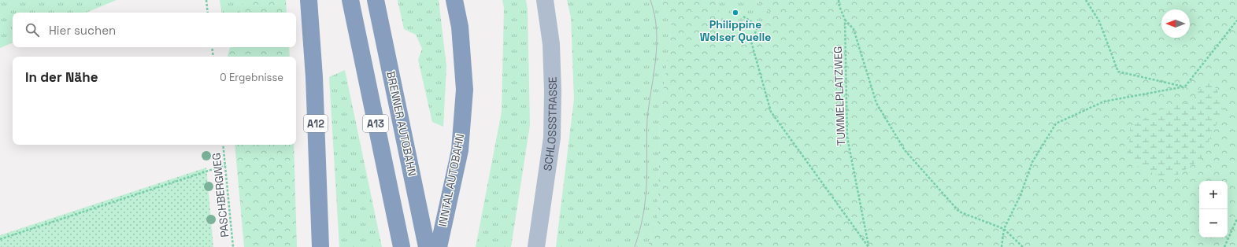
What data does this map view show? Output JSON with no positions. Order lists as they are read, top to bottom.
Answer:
{
  "streets": {
    "highway": [
      "A12",
      "A13",
      "BRENNER AUTOBAHN",
      "INNTAL AUTOBAHN"
    ],
    "main road": ["SCHLOSSSTRASSE"],
    "path": ["TUMMELPLATZWEG", "PASCHBERGWEG"]
  },
  "places": ["Philippine Welser Quelle"],
  "north": "left",
  "page": {
    "search": "Hier suchen",
    "heading": ["In der Nähe", "0 Ergebnisse"],
    "map_buttons": ["+", "−"]
  }
}
